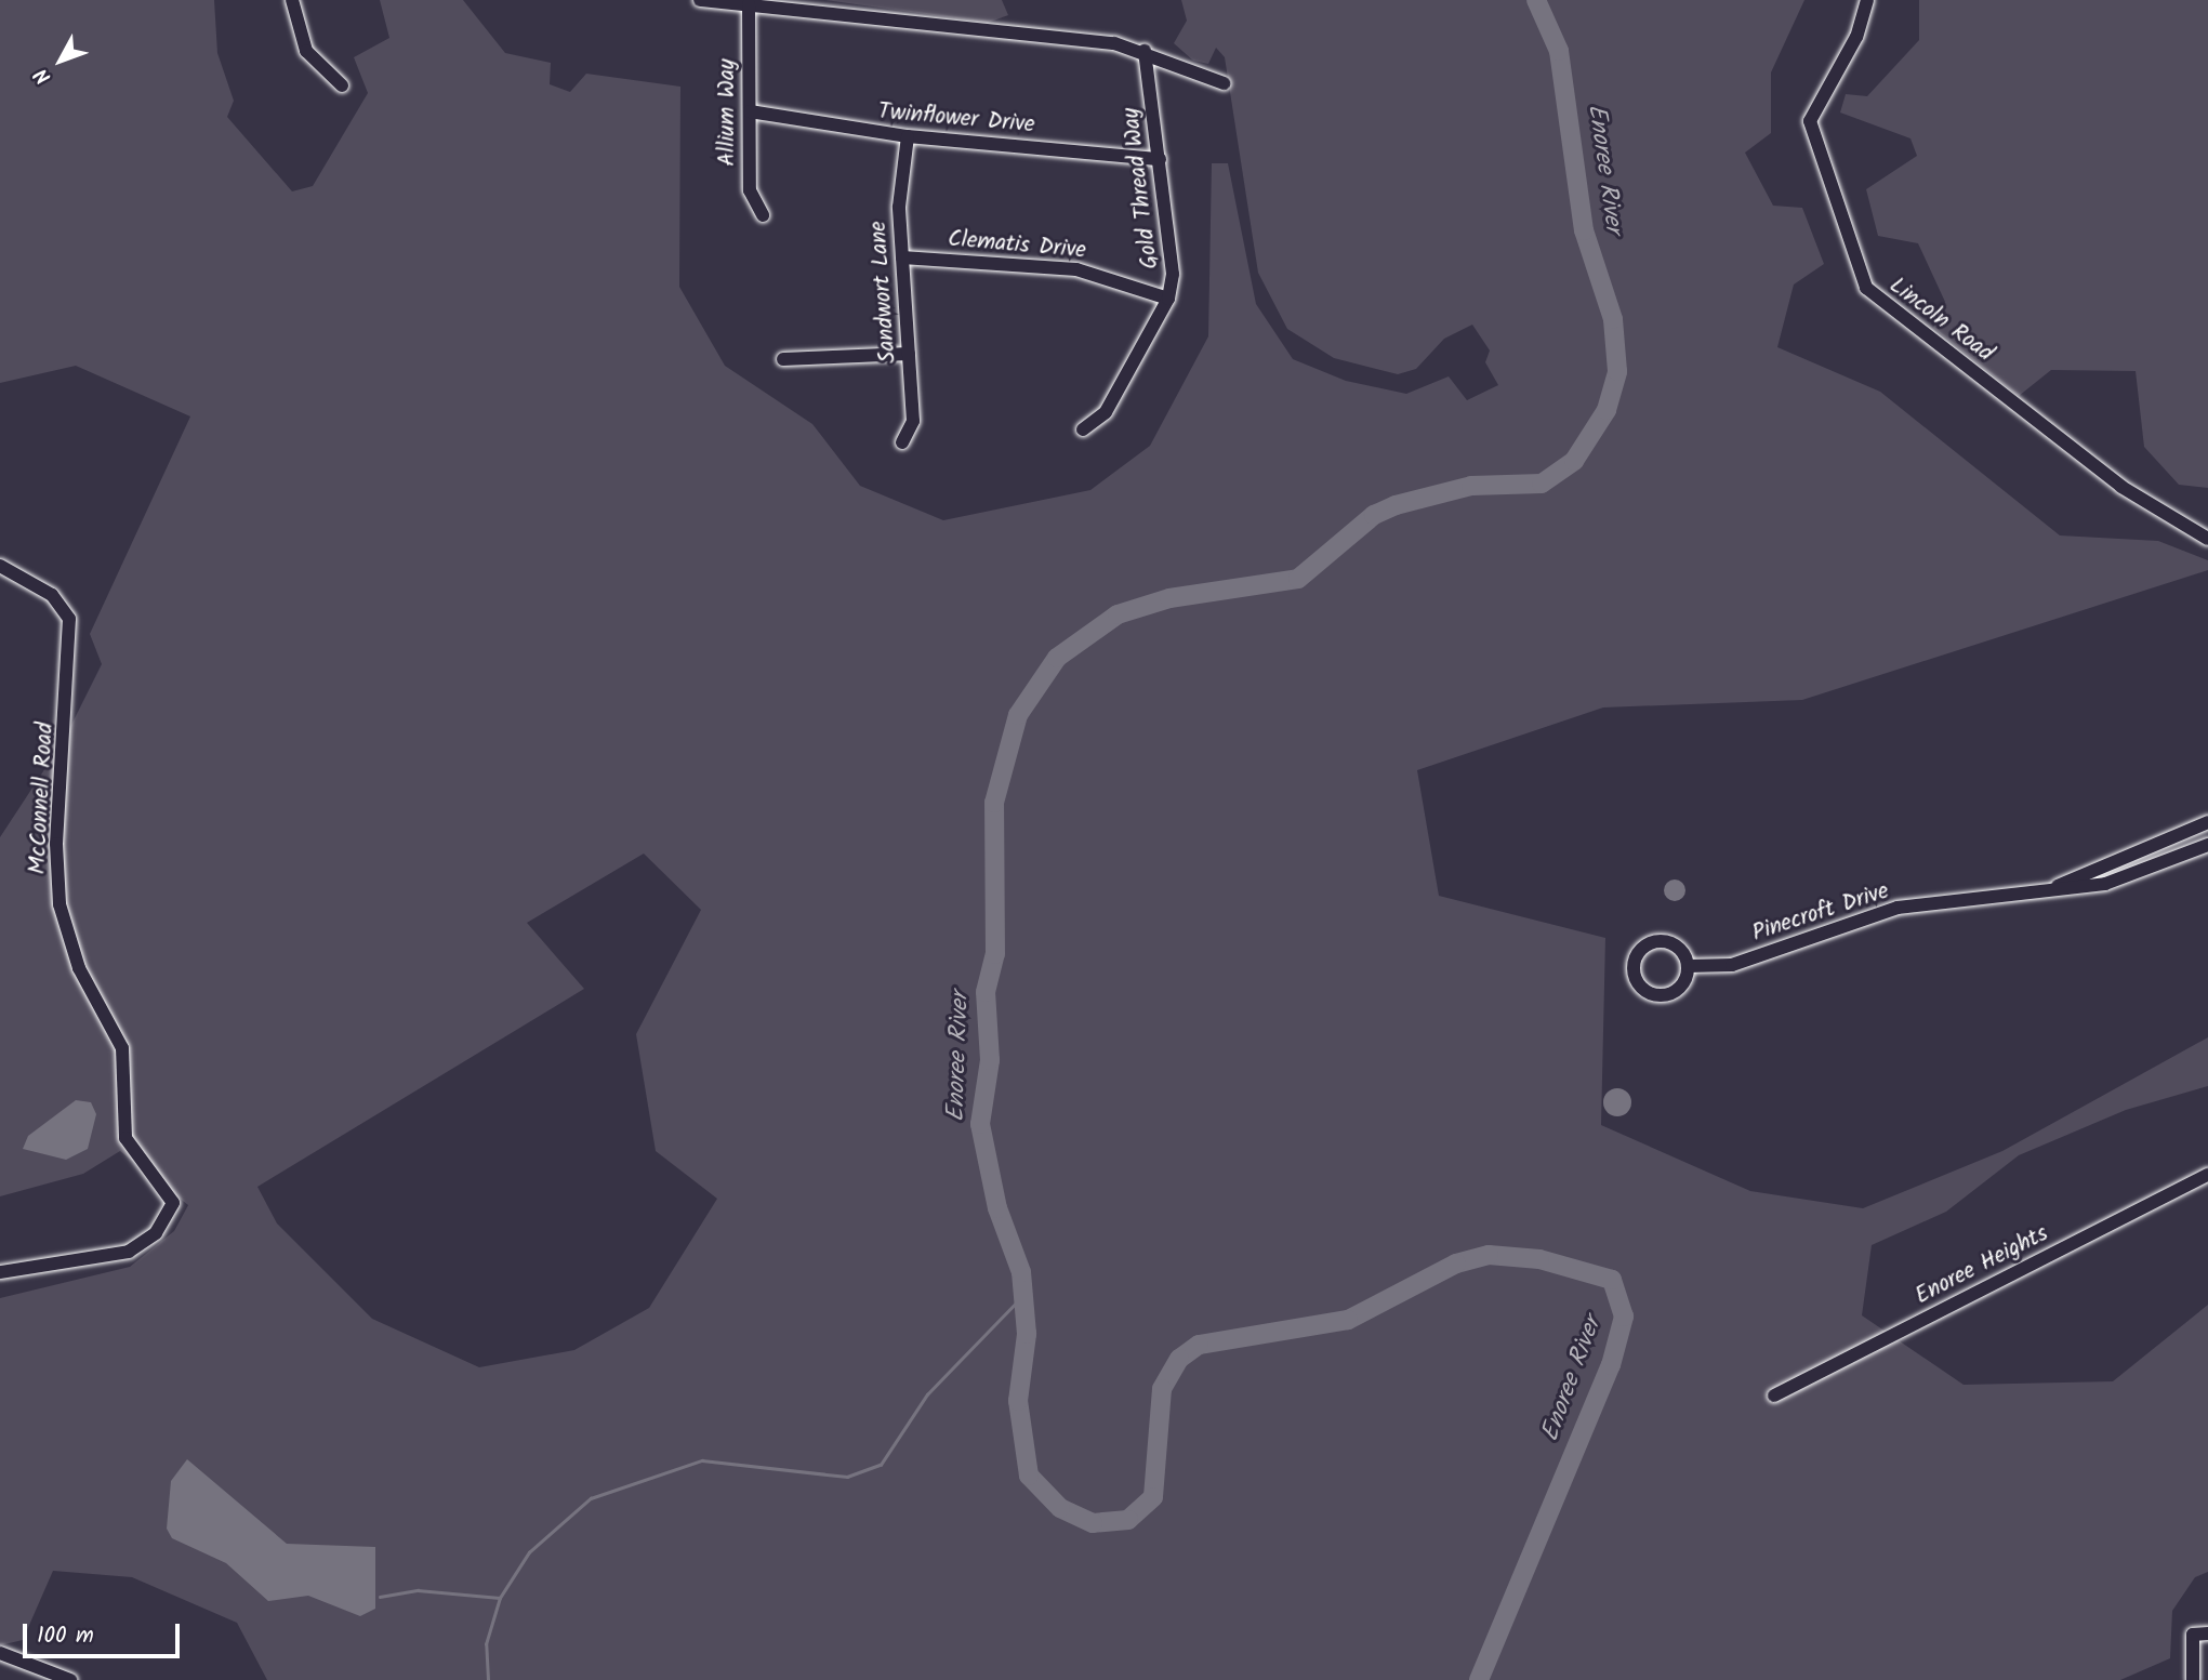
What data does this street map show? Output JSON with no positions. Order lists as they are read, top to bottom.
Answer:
{
  "streets": {
    "street": [
      "Allium Way",
      "Twinflower Drive",
      "Gold Thread Way",
      "Clematis Drive",
      "Sandwort Lane",
      "Lincoln Road",
      "McConnell Road",
      "Pinecroft Drive",
      "Enoree Heights"
    ]
  },
  "crossings": [
    ["Allium Way", "Twinflower Drive"],
    ["Twinflower Drive", "Gold Thread Way"],
    ["Twinflower Drive", "Sandwort Lane"],
    ["Gold Thread Way", "Clematis Drive"],
    ["Clematis Drive", "Sandwort Lane"]
  ],
  "water": ["Enoree River"],
  "scale_bar": "100 m",
  "north": "bottom left"
}
